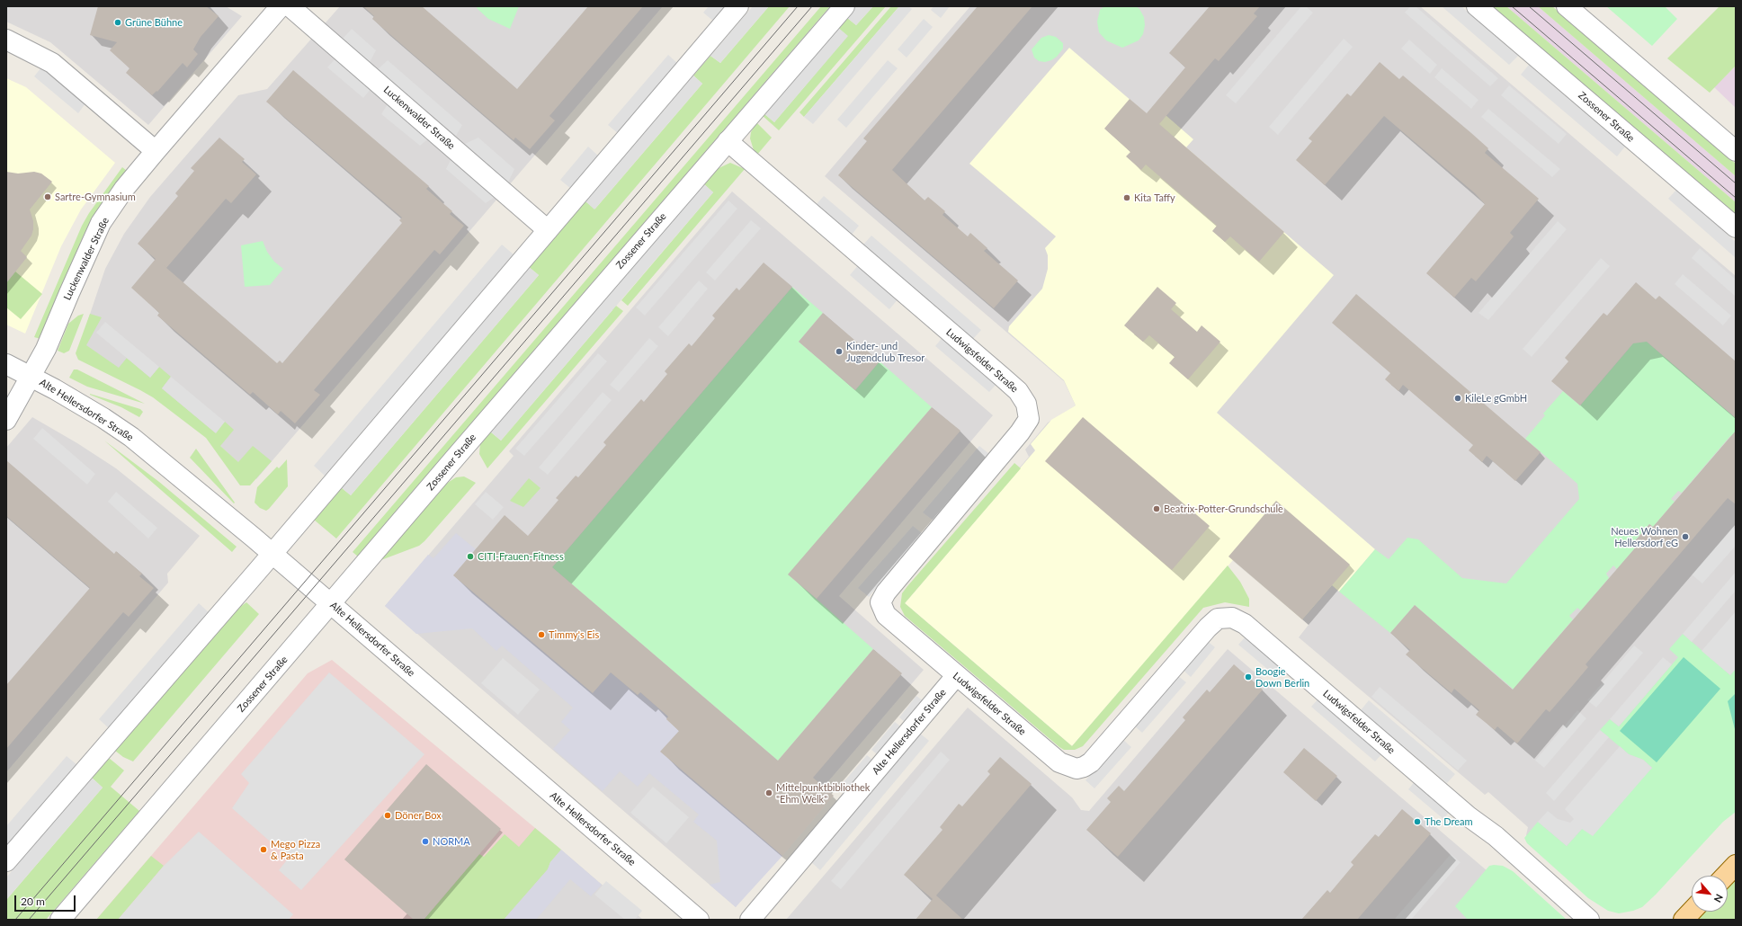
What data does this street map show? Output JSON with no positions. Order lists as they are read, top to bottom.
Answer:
{
  "streets": {
    "street": [
      "Zossener Straße",
      "Luckenwalder Straße",
      "Ludwigsfelder Straße",
      "Alte Hellersdorfer Straße"
    ]
  },
  "crossings": [
    ["Zossener Straße", "Ludwigsfelder Straße"],
    ["Zossener Straße", "Alte Hellersdorfer Straße"],
    ["Luckenwalder Straße", "Alte Hellersdorfer Straße"],
    ["Ludwigsfelder Straße", "Alte Hellersdorfer Straße"]
  ],
  "places": [
    "Grüne Bühne",
    "Sartre-Gymnasium",
    "Kita Taffy",
    "Kinder- und Jugendclub Tresor",
    "KileLe gGmbH",
    "Beatrix-Potter-Grundschule",
    "Neues Wohnen Hellersdorf eG",
    "CITI-Frauen-Fitness",
    "Timmy's Eis",
    "Boogie Down Berlin",
    "Mittelpunktbibliothek \"Ehm Welk\"",
    "Döner Box",
    "The Dream",
    "NORMA",
    "Mego Pizza & Pasta"
  ],
  "scale_bar": "20 m",
  "north": "bottom right"
}
